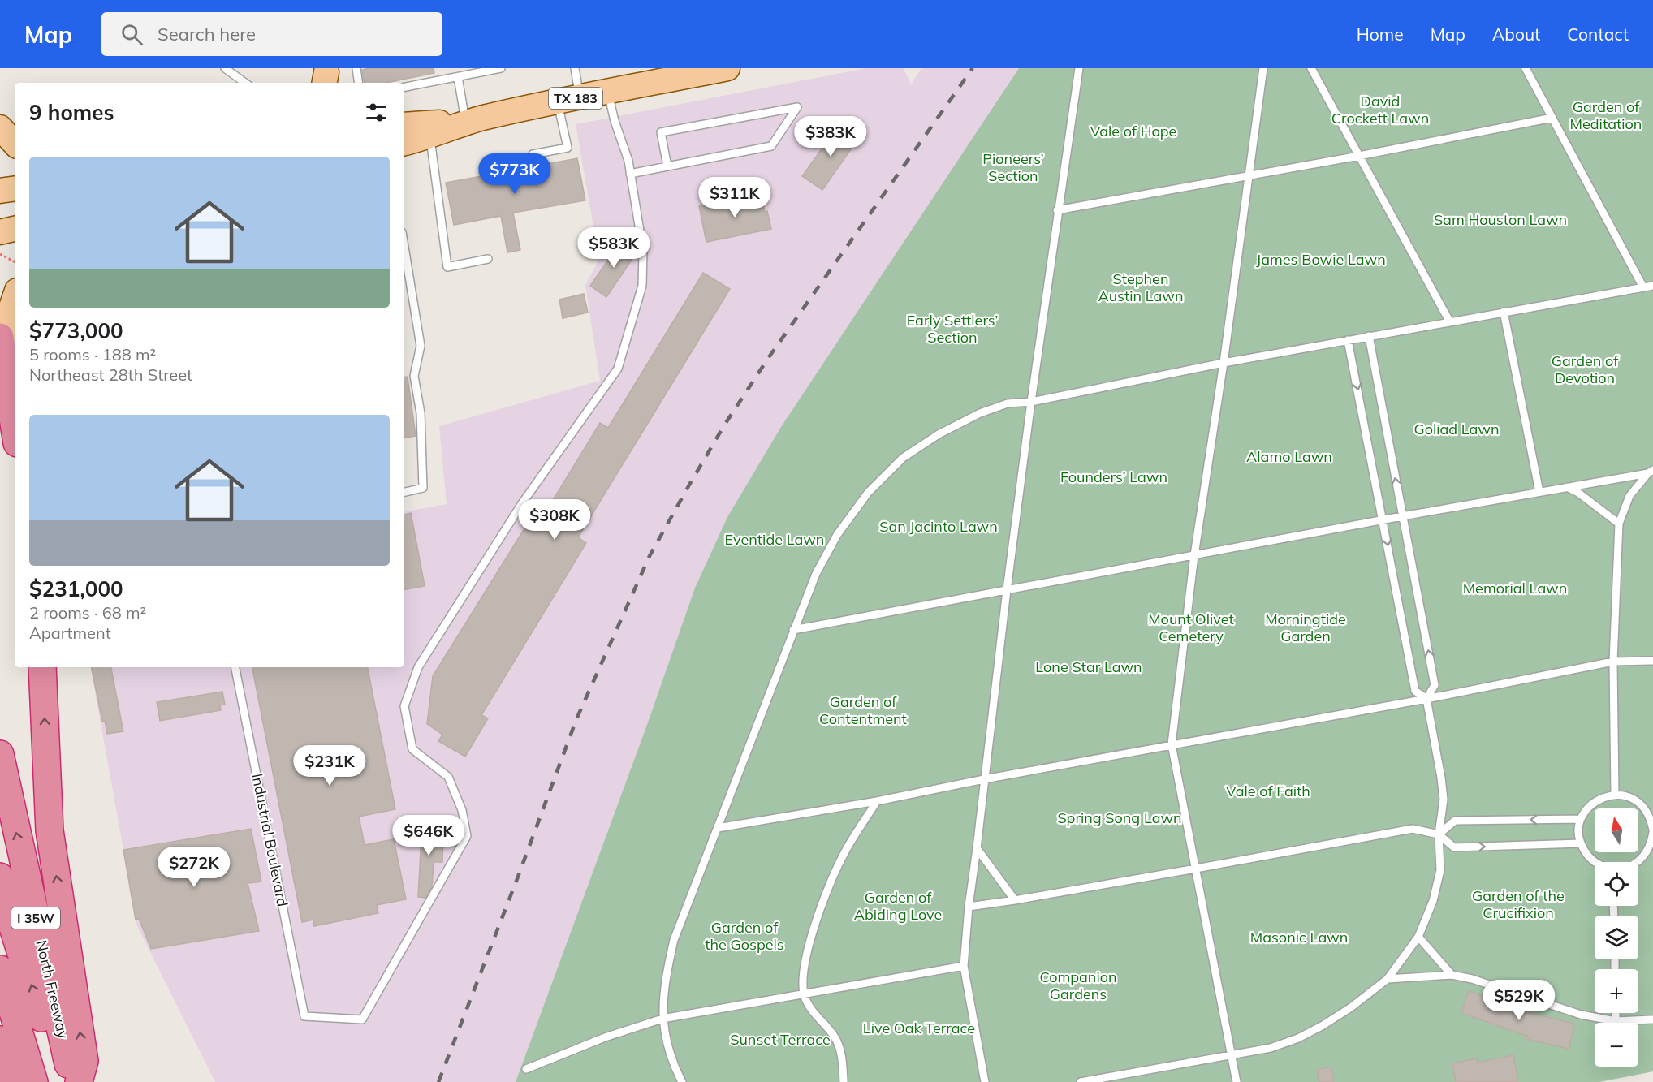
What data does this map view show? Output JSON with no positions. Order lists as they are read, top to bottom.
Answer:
{
  "streets": {
    "highway": ["I 35W", "North Freeway"],
    "main road": ["TX 183"],
    "lane": ["Industrial Boulevard"]
  },
  "parks": [
    "David Crockett Lawn",
    "Garden of Meditation",
    "Vale of Hope",
    "Pioneers’ Section",
    "Sam Houston Lawn",
    "James Bowie Lawn",
    "Stephen Austin Lawn",
    "Early Settlers’ Section",
    "Garden of Devotion",
    "Goliad Lawn",
    "Alamo Lawn",
    "Founders’ Lawn",
    "San Jacinto Lawn",
    "Eventide Lawn",
    "Memorial Lawn",
    "Mount Olivet Cemetery",
    "Morningtide Garden",
    "Lone Star Lawn",
    "Garden of Contentment",
    "Vale of Faith",
    "Spring Song Lawn",
    "Garden of the Crucifixion",
    "Garden of Abiding Love",
    "Garden of the Gospels",
    "Masonic Lawn",
    "Companion Gardens",
    "Live Oak Terrace",
    "Sunset Terrace"
  ],
  "north": "top",
  "page": {
    "header": "Map",
    "search": "Search here",
    "nav": [
      "Home",
      "Map",
      "About",
      "Contact"
    ],
    "heading": "9 homes",
    "price": [
      "$383K",
      "$773K",
      "$311K",
      "$583K",
      "$308K",
      "$231K",
      "$646K",
      "$272K",
      "$529K"
    ],
    "list": [
      {
        "name": "$773,000",
        "note": "5 rooms · 188 m² · Northeast 28th Street"
      },
      {
        "name": "$231,000",
        "note": "2 rooms · 68 m² · Apartment"
      }
    ],
    "map_buttons": ["+", "−"]
  }
}
